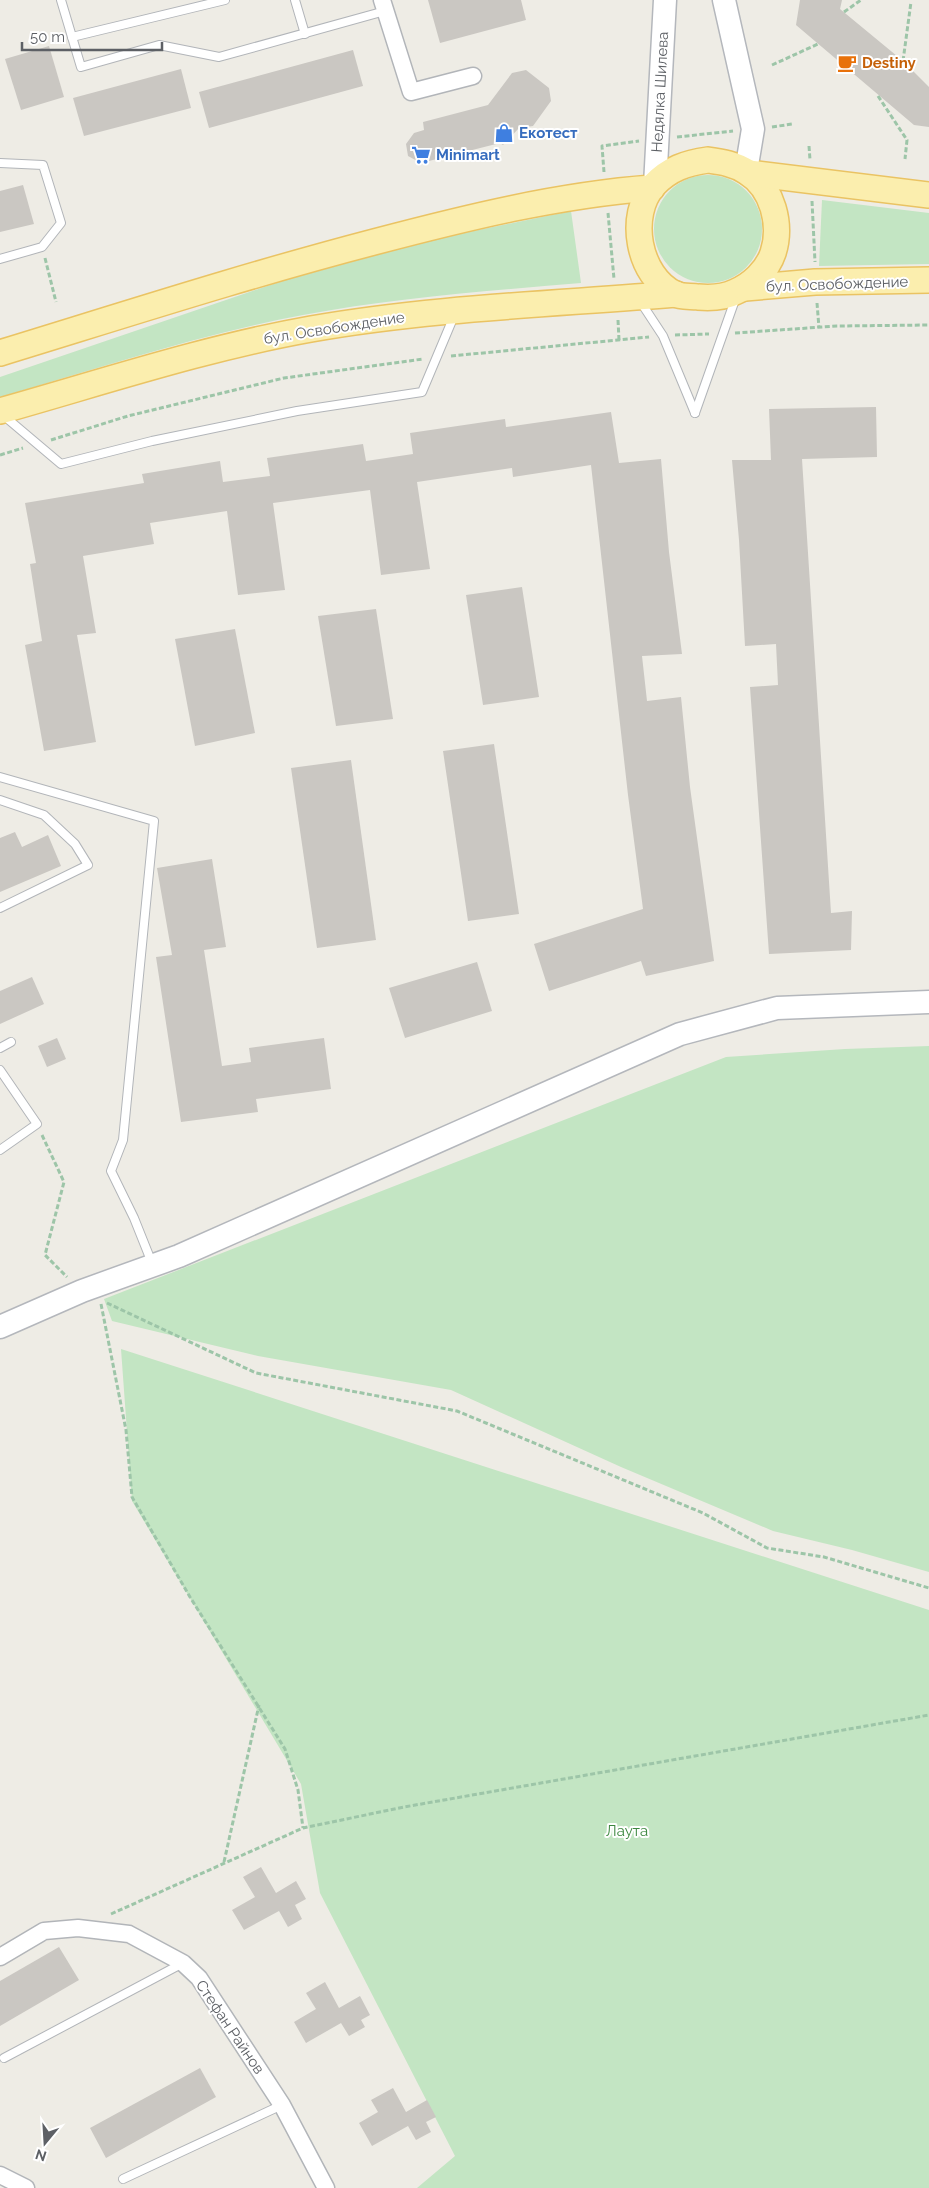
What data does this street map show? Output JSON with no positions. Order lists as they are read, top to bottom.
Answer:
{
  "streets": {
    "main road": ["бул. Освобождение"],
    "street": ["Недялка Шилева", "Стефан Райнов"]
  },
  "crossings": [
    ["Недялка Шилева", "бул. Освобождение"]
  ],
  "parks": ["Лаута"],
  "places": {
    "cafe": ["Destiny"],
    "shop": ["Екотест"],
    "supermarket": ["Minimart"]
  },
  "scale_bar": "50 m",
  "north": "bottom"
}
